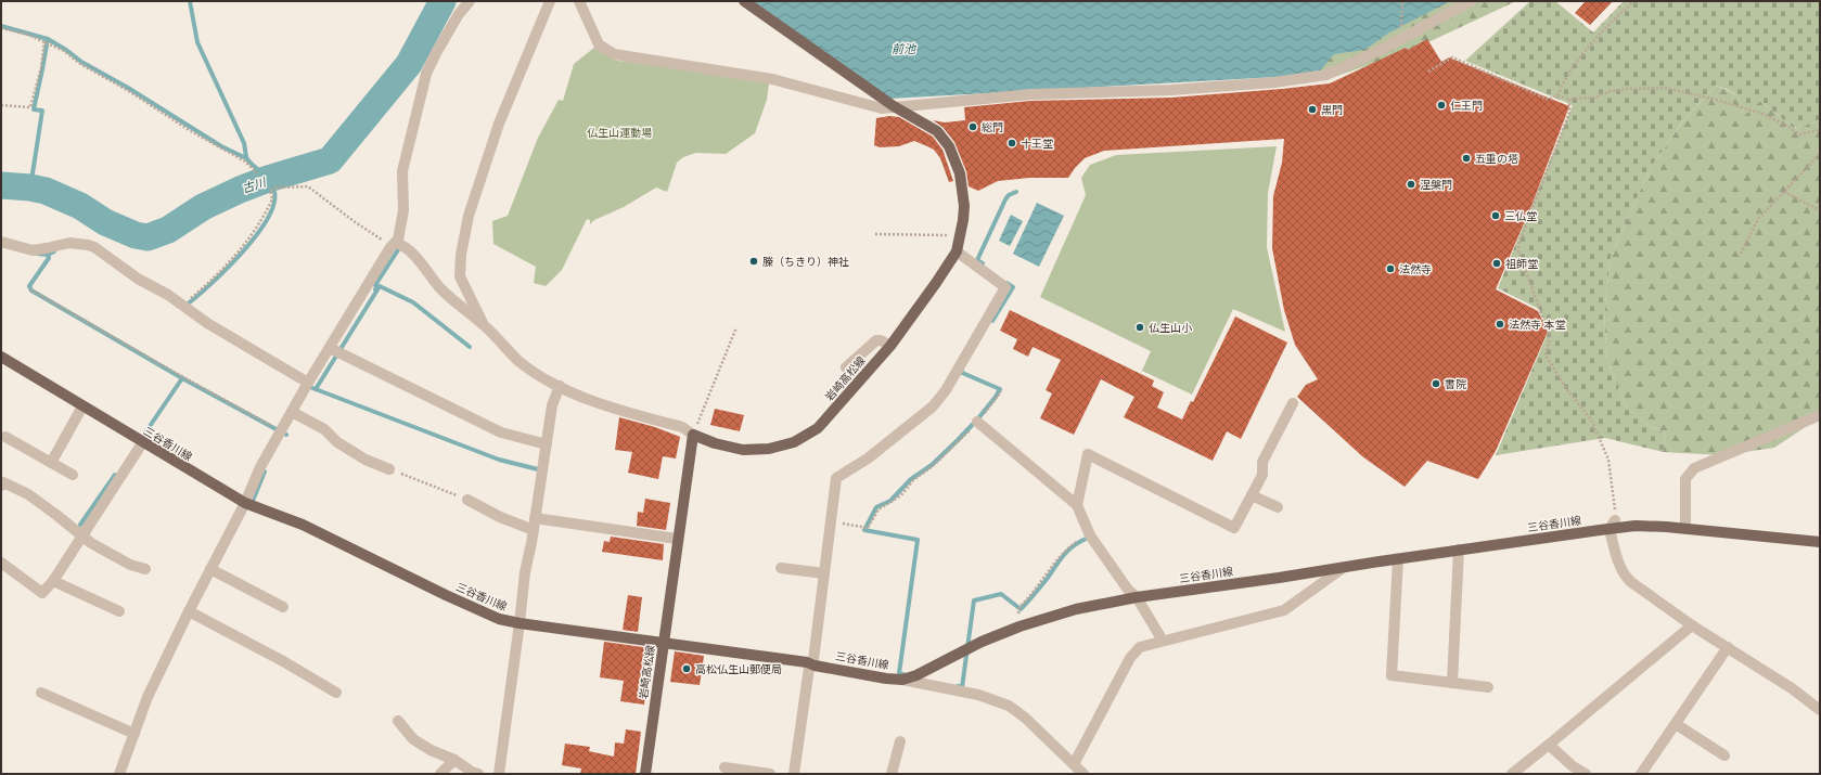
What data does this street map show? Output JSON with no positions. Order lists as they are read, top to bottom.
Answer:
{
  "streets": {
    "main road": ["岩崎高松線", "三谷香川線"]
  },
  "crossings": [
    ["岩崎高松線", "三谷香川線"]
  ],
  "water": ["前池", "古川"],
  "parks": ["仏生山運動場"],
  "places": [
    "仁王門",
    "黒門",
    "総門",
    "十王堂",
    "五重の塔",
    "涅槃門",
    "三仏堂",
    "榺（ちきり）神社",
    "祖師堂",
    "法然寺",
    "法然寺 本堂",
    "仏生山小",
    "書院",
    "高松仏生山郵便局"
  ]
}
